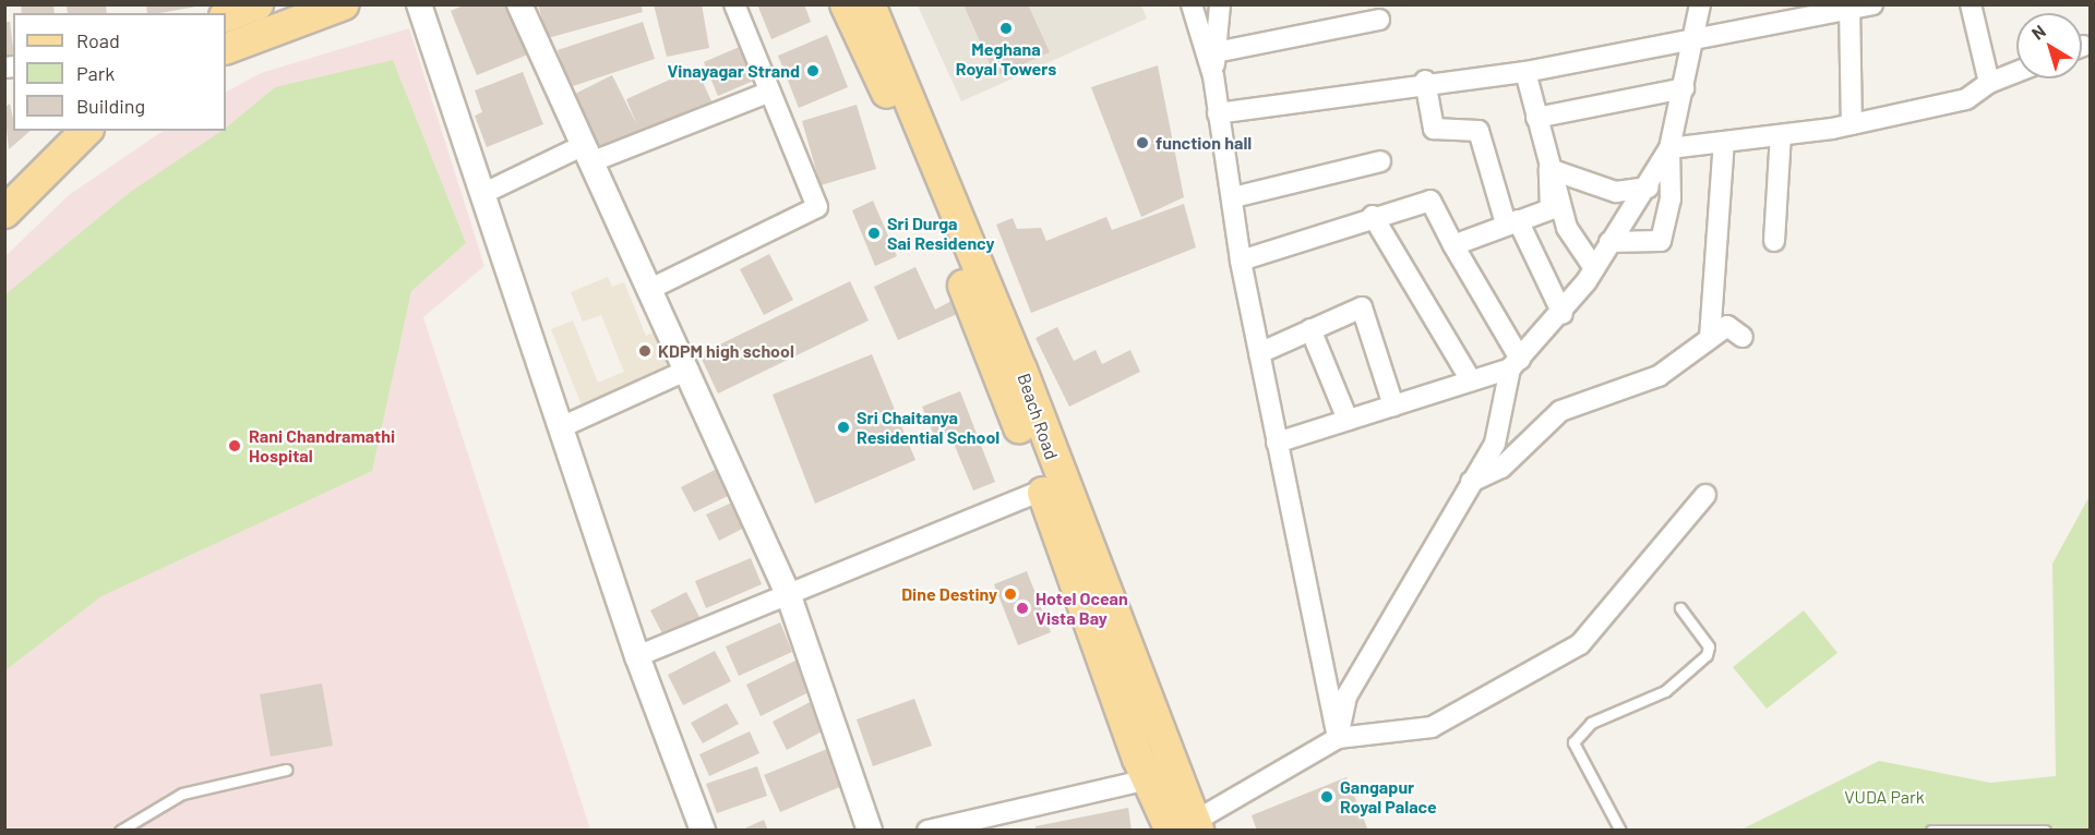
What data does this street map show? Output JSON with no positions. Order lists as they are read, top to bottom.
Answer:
{
  "streets": {
    "main road": ["Beach Road"]
  },
  "parks": ["VUDA Park"],
  "places": [
    "Meghana Royal Towers",
    "Vinayagar Strand",
    "function hall",
    "Sri Durga Sai Residency",
    "KDPM high school",
    "Sri Chaitanya Residential School",
    "Rani Chandramathi Hospital",
    "Dine Destiny",
    "Hotel Ocean Vista Bay",
    "Gangapur Royal Palace"
  ],
  "legend": ["Road", "Park", "Building"],
  "north": "top left"
}
